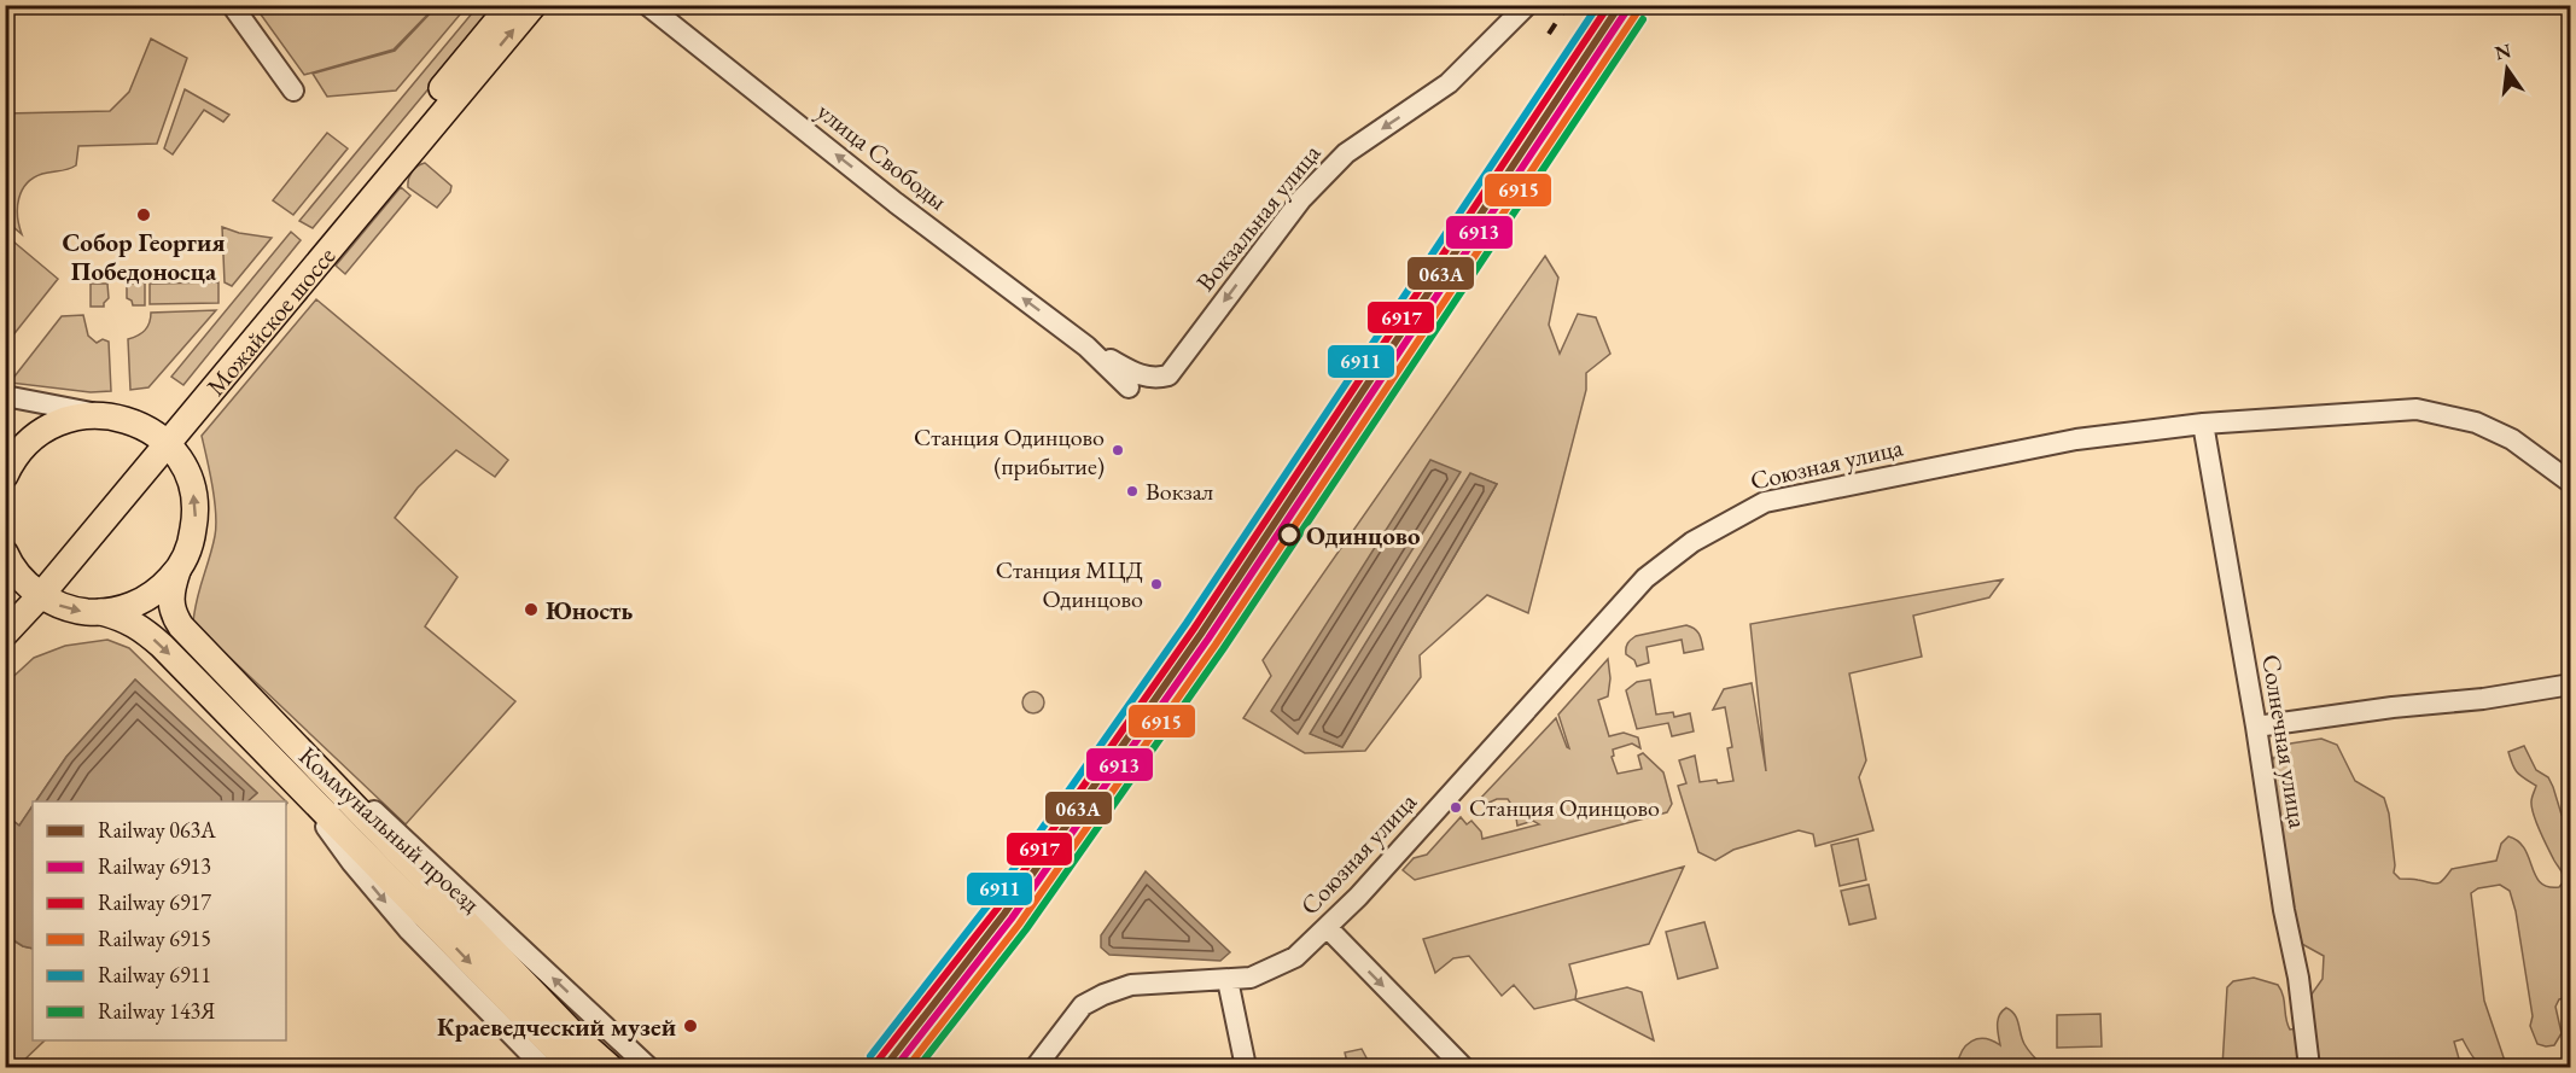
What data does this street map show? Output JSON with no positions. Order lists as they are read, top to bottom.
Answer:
{
  "streets": {
    "main road": ["Можайское шоссе", "Коммунальный проезд"],
    "street": [
      "улица Свободы",
      "Вокзальная улица",
      "Союзная улица",
      "Солнечная улица"
    ]
  },
  "crossings": [
    ["улица Свободы", "Вокзальная улица"],
    ["Союзная улица", "Солнечная улица"]
  ],
  "one_way": ["улица Свободы", "Вокзальная улица"],
  "places": [
    "Собор Георгия Победоносца",
    "Станция Одинцово (прибытие)",
    "Вокзал",
    "Одинцово",
    "Станция МЦД Одинцово",
    "Юность",
    "Станция Одинцово",
    "Краеведческий музей"
  ],
  "lines": [
    "rail line 063А",
    "rail line 6917",
    "rail line 6911",
    "rail line 6913",
    "rail line 6915",
    "rail line 143Я"
  ],
  "legend": [
    "Railway 063А",
    "Railway 6913",
    "Railway 6917",
    "Railway 6915",
    "Railway 6911",
    "Railway 143Я"
  ],
  "north": "top"
}
